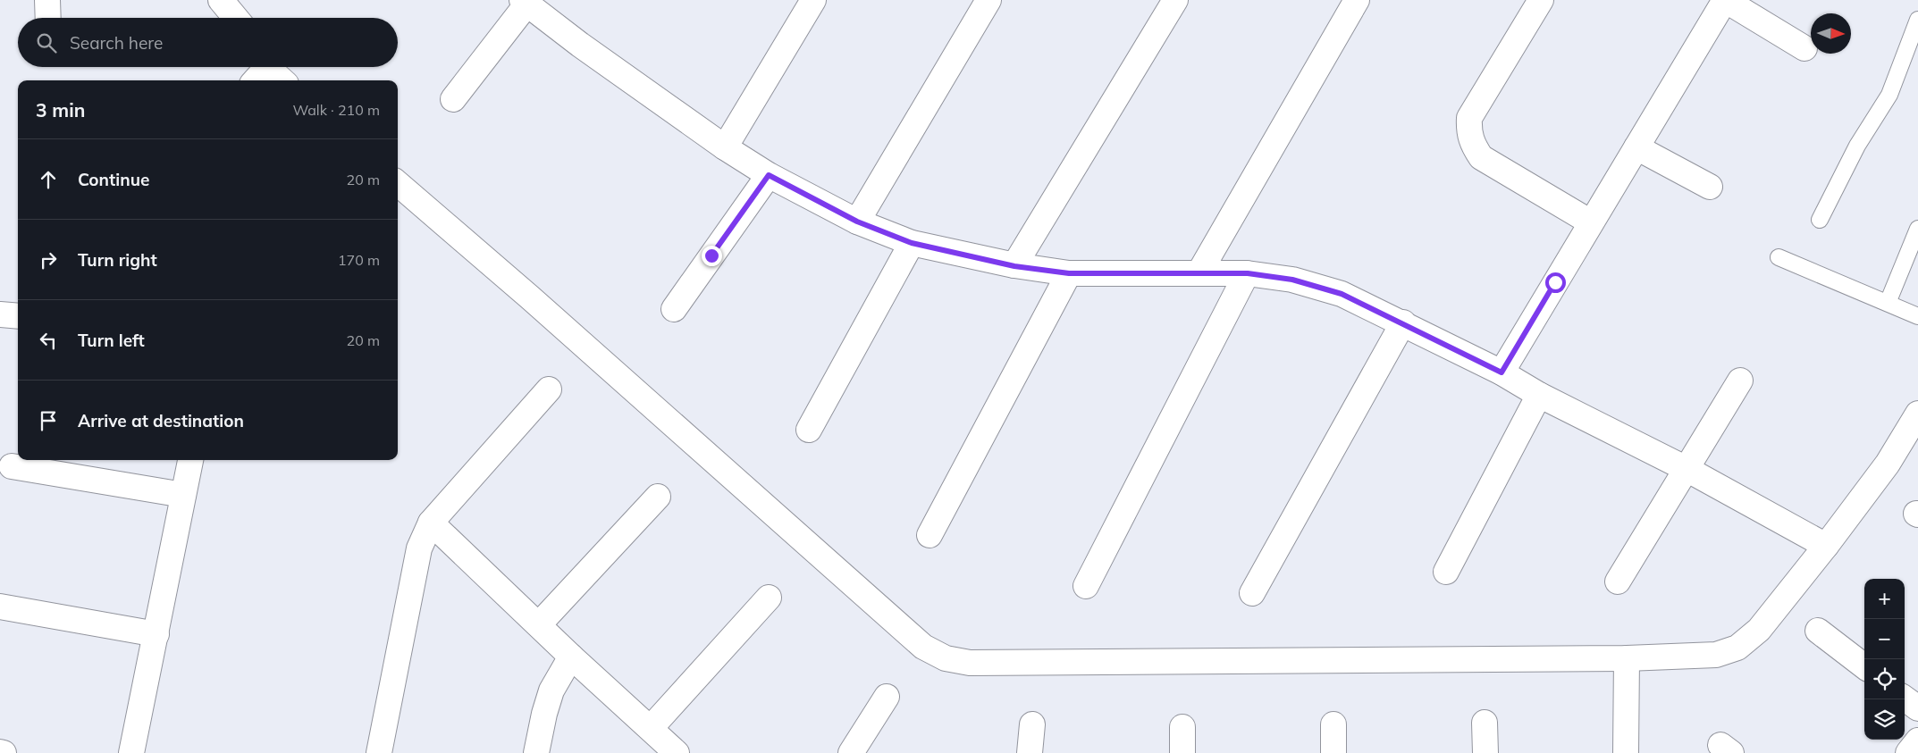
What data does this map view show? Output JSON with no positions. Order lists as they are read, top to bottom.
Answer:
{
  "north": "right",
  "page": {
    "search": "Search here",
    "heading": ["3 min", "Walk · 210 m"],
    "list": [
      ["Continue", "20 m"],
      ["Turn right", "170 m"],
      ["Turn left", "20 m"],
      "Arrive at destination"
    ],
    "map_buttons": ["+", "−"]
  }
}
